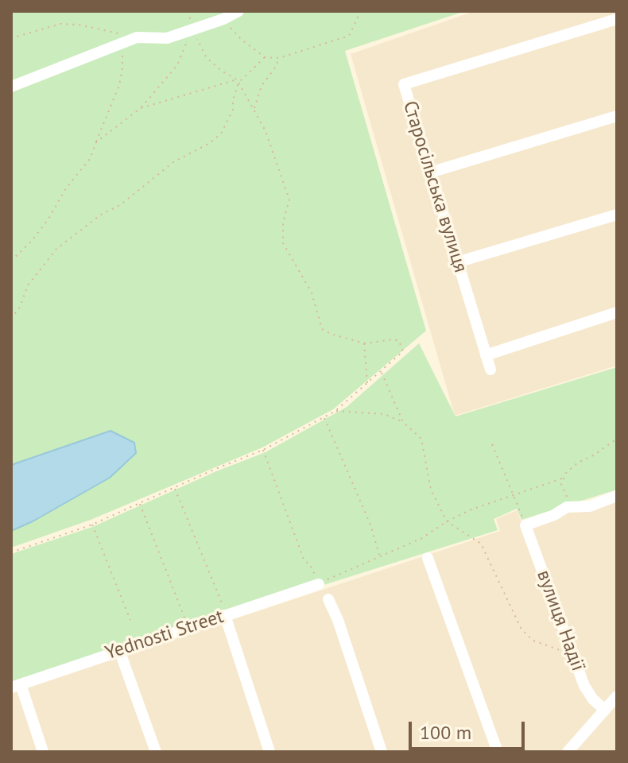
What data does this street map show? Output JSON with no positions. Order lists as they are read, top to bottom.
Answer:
{
  "streets": {
    "street": ["Старосільська вулиця", "вулиця Надії", "Yednosti Street"]
  },
  "scale_bar": "100 m"
}
